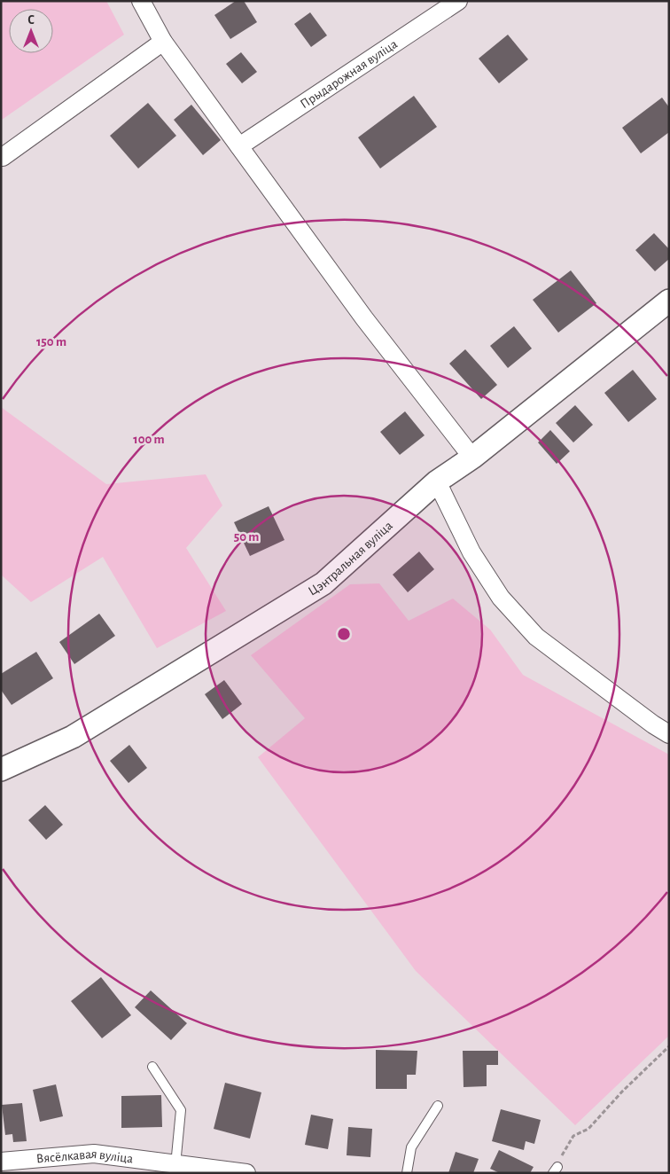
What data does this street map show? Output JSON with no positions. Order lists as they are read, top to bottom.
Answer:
{
  "streets": {
    "street": ["Прыдарожная вуліца", "Цэнтральная вуліца", "Вясёлкавая вуліца"]
  },
  "north": "top",
  "rings": ["150 m", "100 m", "50 m"]
}
